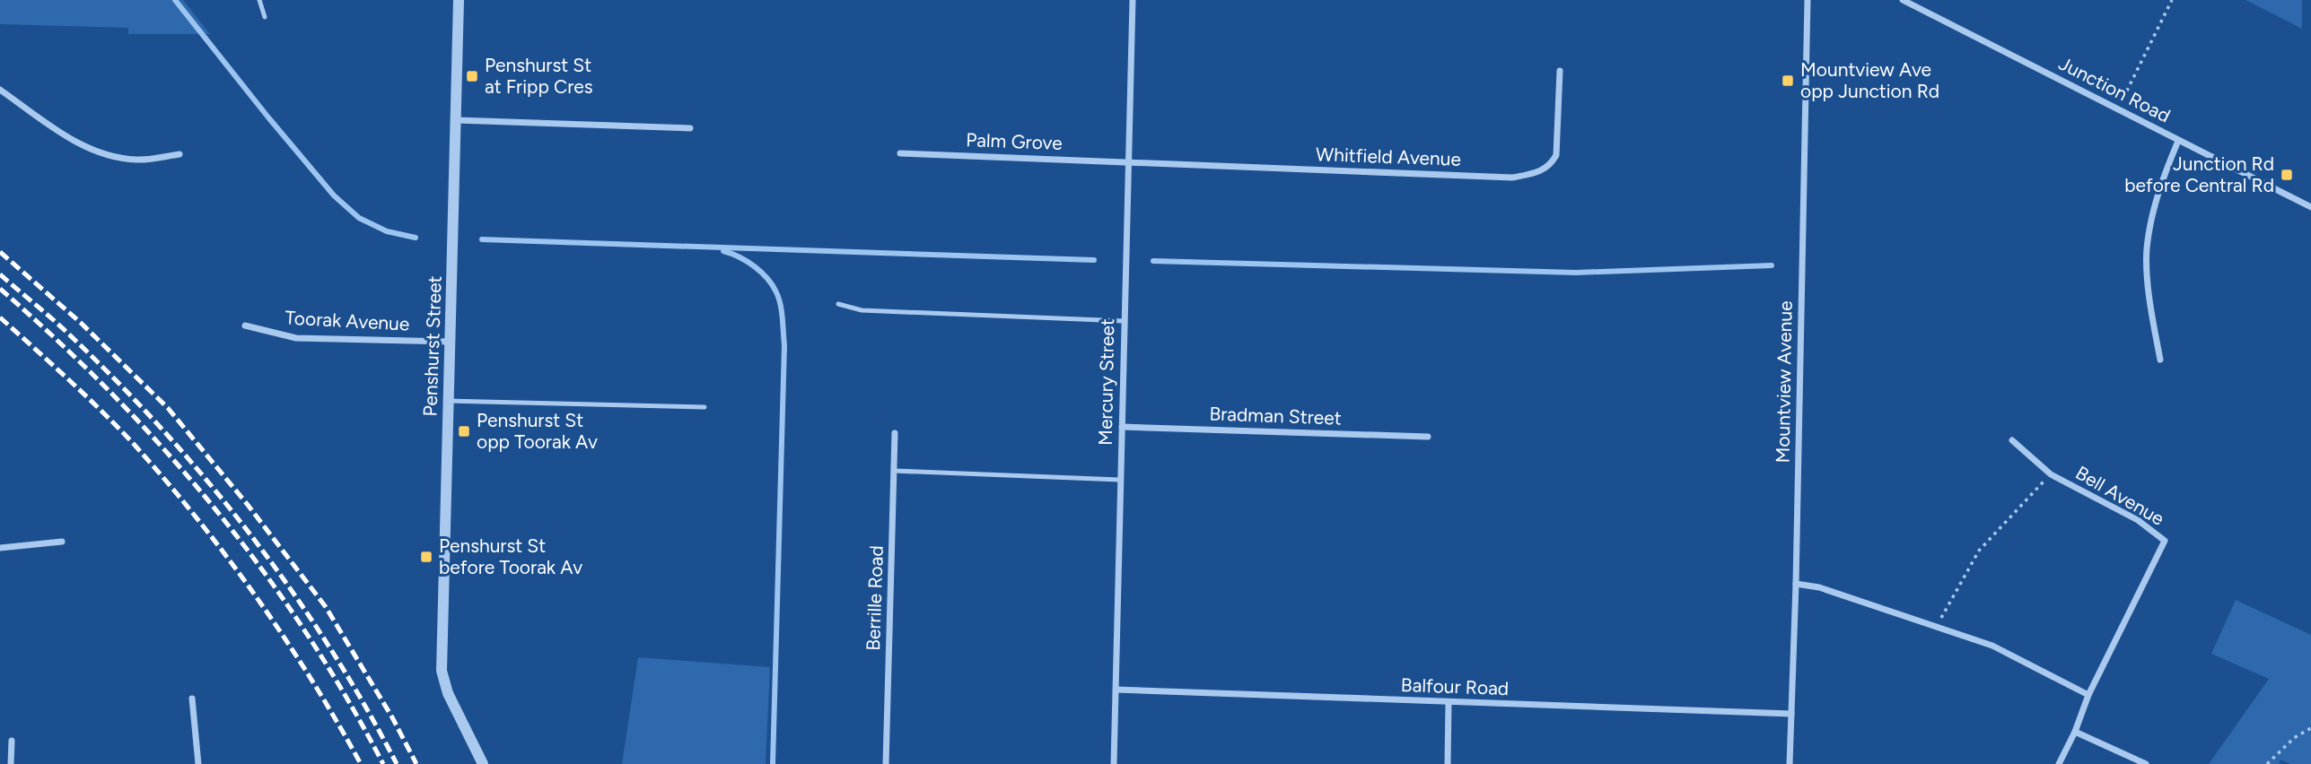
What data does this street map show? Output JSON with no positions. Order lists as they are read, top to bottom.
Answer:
{
  "streets": {
    "street": [
      "Junction Road",
      "Palm Grove",
      "Whitfield Avenue",
      "Toorak Avenue",
      "Penshurst Street",
      "Mercury Street",
      "Mountview Avenue",
      "Bradman Street",
      "Bell Avenue",
      "Berrille Road",
      "Balfour Road"
    ]
  },
  "crossings": [
    ["Palm Grove", "Whitfield Avenue"],
    ["Palm Grove", "Mercury Street"],
    ["Whitfield Avenue", "Mercury Street"],
    ["Toorak Avenue", "Penshurst Street"],
    ["Mercury Street", "Bradman Street"],
    ["Mercury Street", "Balfour Road"],
    ["Mountview Avenue", "Balfour Road"]
  ],
  "places": {
    "transit": [
      "Penshurst St at Fripp Cres",
      "Mountview Ave opp Junction Rd",
      "Junction Rd before Central Rd",
      "Penshurst St opp Toorak Av",
      "Penshurst St before Toorak Av"
    ]
  }
}
